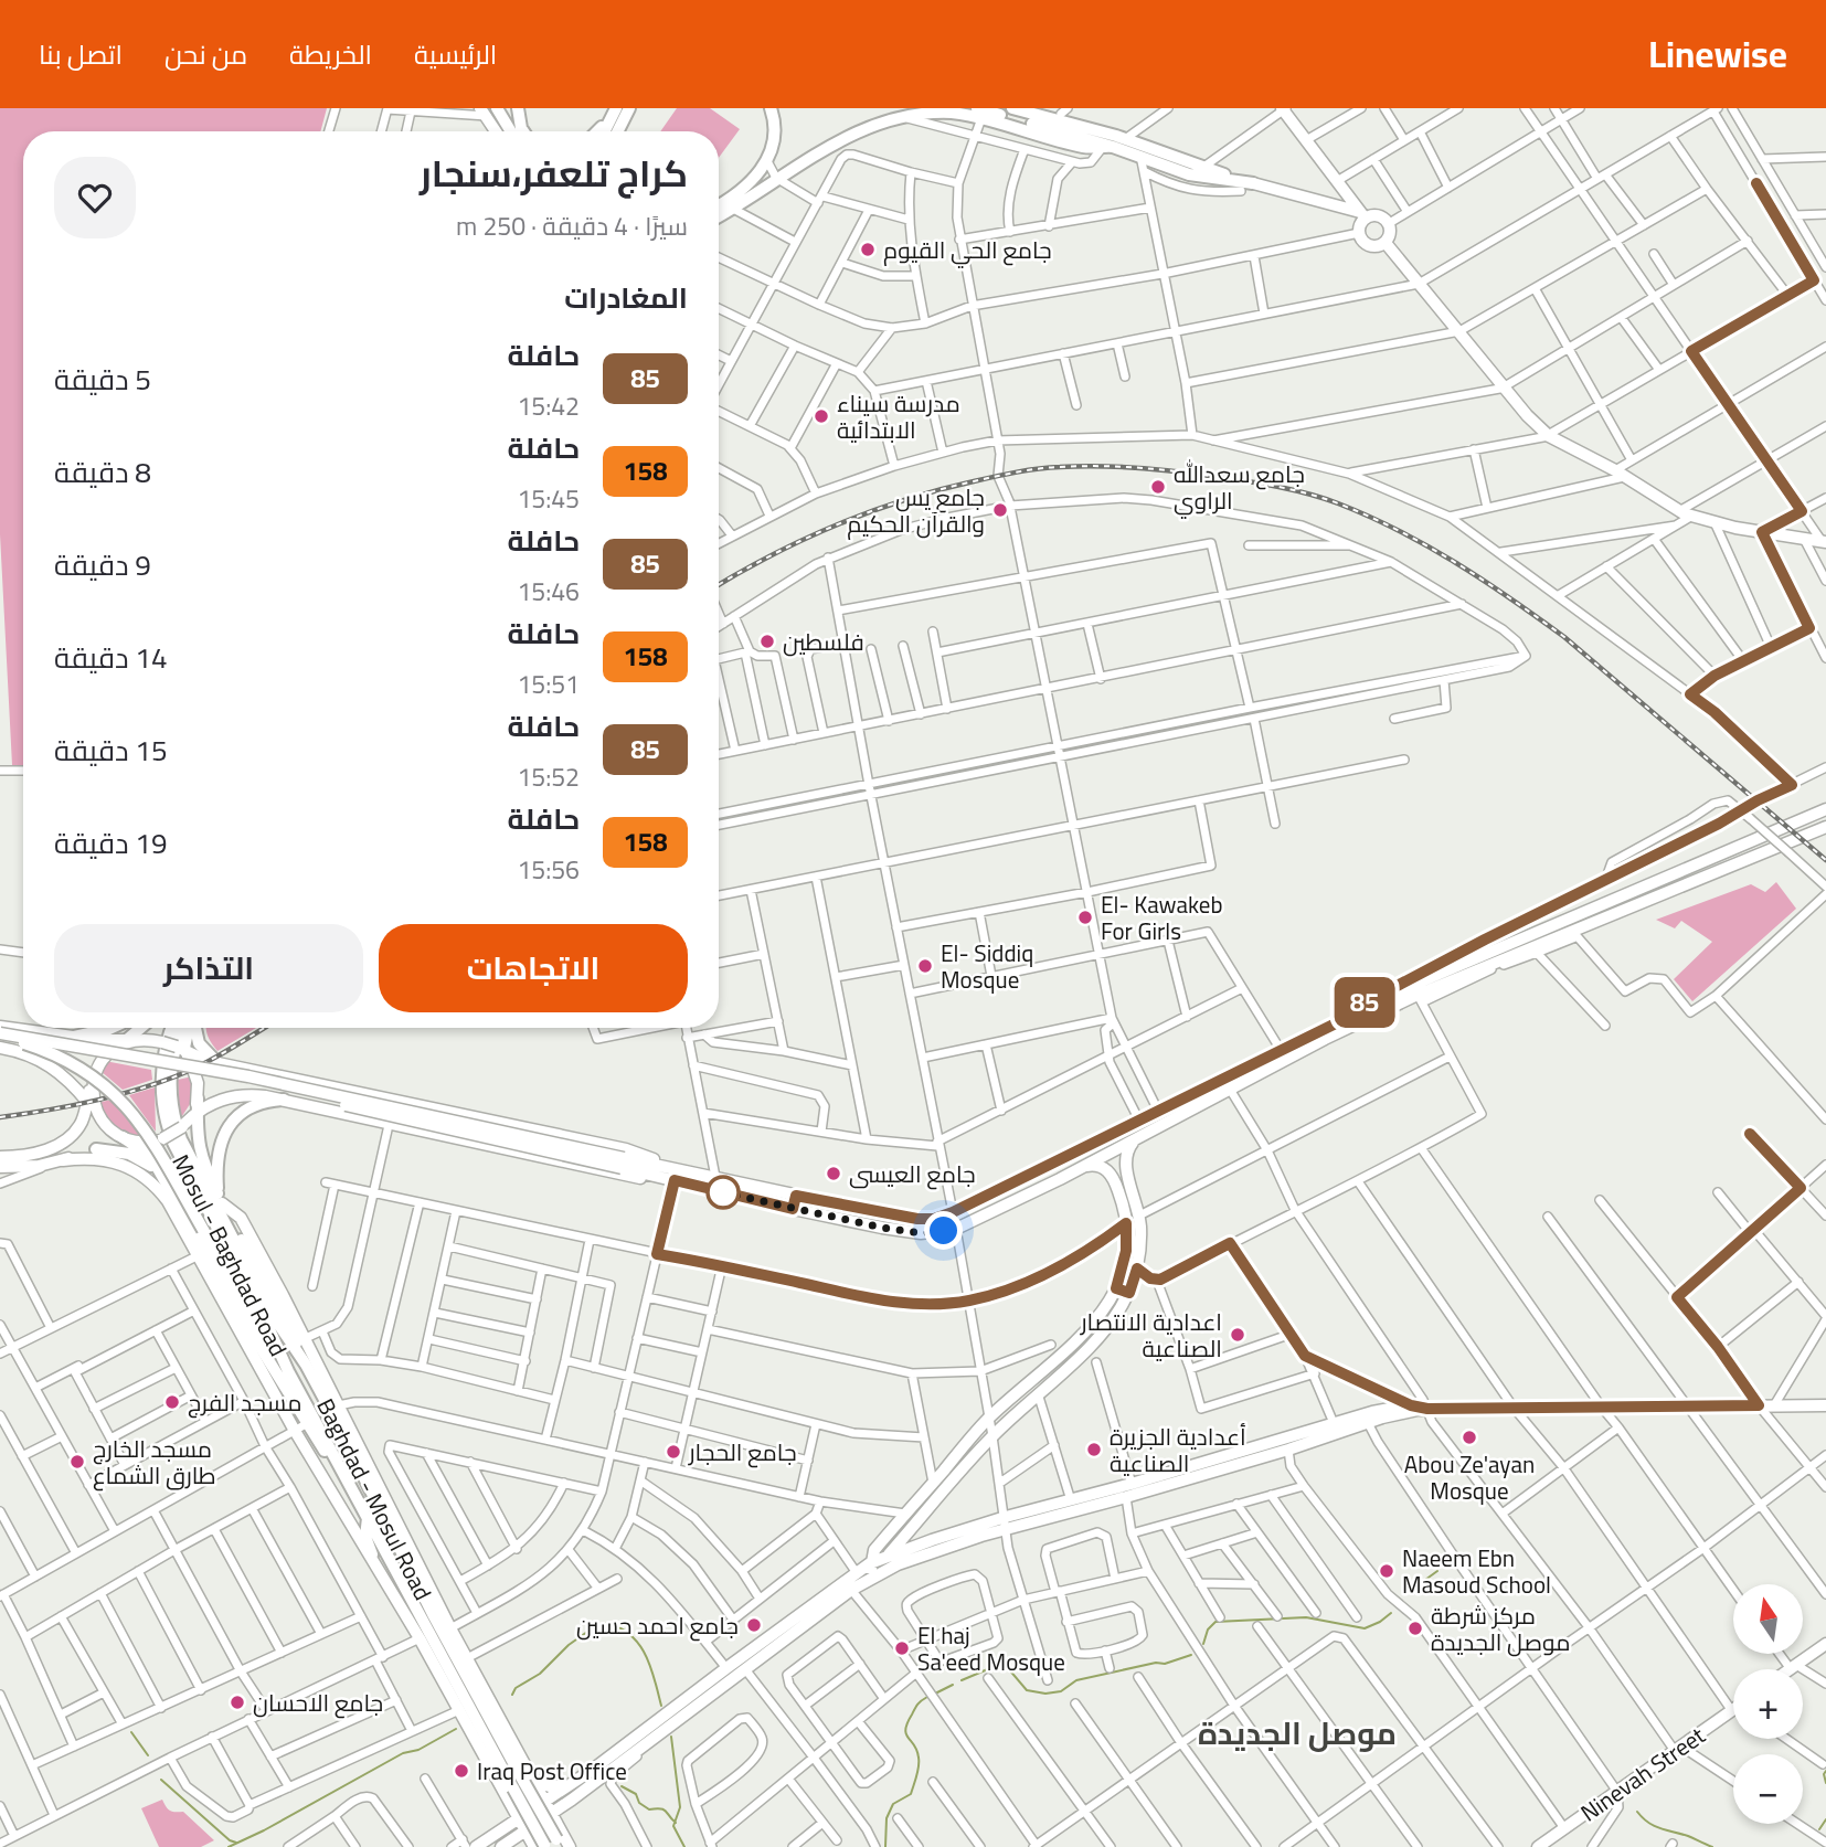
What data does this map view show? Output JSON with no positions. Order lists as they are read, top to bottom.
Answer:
{
  "streets": {
    "highway": ["Mosul - Baghdad Road", "Baghdad - Mosul Road"],
    "main road": ["Ninevah Street"]
  },
  "crossings": [
    ["Mosul - Baghdad Road", "Baghdad - Mosul Road"]
  ],
  "districts": ["موصل الجديدة"],
  "places": [
    "جامع الحي القيوم",
    "مدرسة سيناء الابتدائية",
    "جامع سعدالله الراوي",
    "جامع يس والقرآن الحكيم",
    "فلسطين",
    "El- Kawakeb For Girls",
    "El- Siddiq Mosque",
    "جامع العيسى",
    "اعدادية الانتصار الصناعية",
    "مسجد الفرج",
    "Abou Ze'ayan Mosque",
    "أعدادية الجزيرة الصناعية",
    "جامع الحجار",
    "مسجد الخارج طارق الشماع",
    "Naeem Ebn Masoud School",
    "جامع احمد حسين",
    "مركز شرطة موصل الجديدة",
    "El haj Sa'eed Mosque",
    "جامع الاحسان",
    "Iraq Post Office"
  ],
  "lines": ["bus line 85"],
  "north": "top",
  "page": {
    "header": "Linewise",
    "nav": [
      "الرئيسية",
      "الخريطة",
      "من نحن",
      "اتصل بنا"
    ],
    "on_map": "85",
    "heading": [
      ["كراج تلعفر،سنجار", "سيرًا · 4 دقيقة · 250 m"],
      "المغادرات"
    ],
    "list": [
      {
        "mark": "85",
        "name": "حافلة",
        "note": "15:42",
        "value": "5 دقيقة"
      },
      {
        "mark": "158",
        "name": "حافلة",
        "note": "15:45",
        "value": "8 دقيقة"
      },
      {
        "mark": "85",
        "name": "حافلة",
        "note": "15:46",
        "value": "9 دقيقة"
      },
      {
        "mark": "158",
        "name": "حافلة",
        "note": "15:51",
        "value": "14 دقيقة"
      },
      {
        "mark": "85",
        "name": "حافلة",
        "note": "15:52",
        "value": "15 دقيقة"
      },
      {
        "mark": "158",
        "name": "حافلة",
        "note": "15:56",
        "value": "19 دقيقة"
      }
    ],
    "buttons": ["الاتجاهات", "التذاكر"],
    "map_buttons": ["+", "−"]
  }
}
